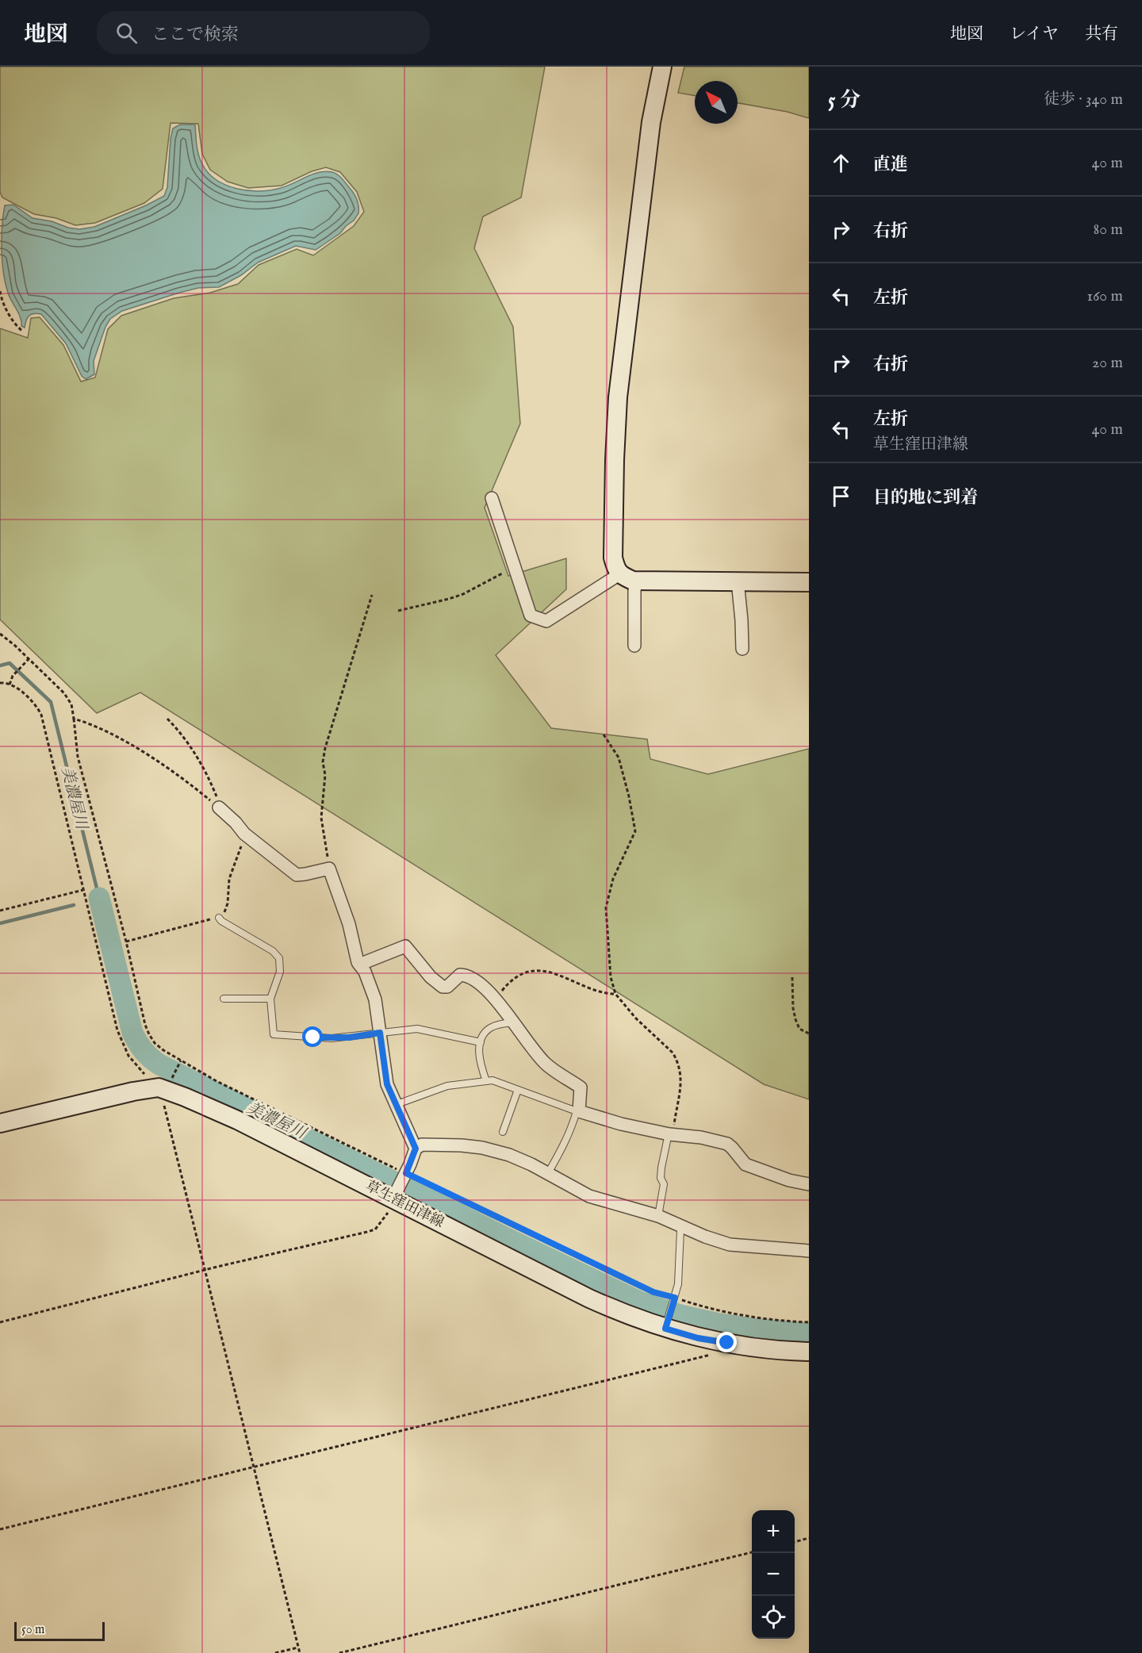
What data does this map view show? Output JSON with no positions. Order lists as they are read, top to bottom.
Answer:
{
  "streets": {
    "main road": ["草生窪田津線"]
  },
  "water": ["美濃屋川"],
  "scale_bar": "50 m",
  "north": "top left",
  "page": {
    "header": "地図",
    "search": "ここで検索",
    "nav": ["地図", "レイヤ", "共有"],
    "heading": ["5 分", "徒歩 · 340 m"],
    "list": [
      ["直進", "40 m"],
      ["右折", "80 m"],
      ["左折", "160 m"],
      ["右折", "20 m"],
      ["左折", "草生窪田津線", "40 m"],
      "目的地に到着"
    ],
    "map_buttons": ["+", "−"],
    "scale": "50 m"
  }
}
